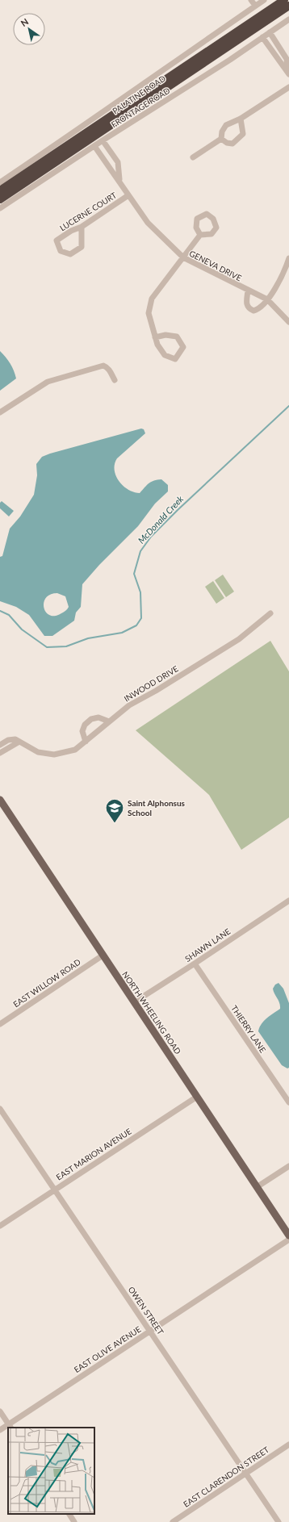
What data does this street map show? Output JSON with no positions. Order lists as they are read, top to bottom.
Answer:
{
  "streets": {
    "highway": ["PALATINE ROAD"],
    "main road": ["NORTH WHEELING ROAD"],
    "street": [
      "FRONTAGE ROAD",
      "LUCERNE COURT",
      "GENEVA DRIVE",
      "INWOOD DRIVE",
      "SHAWN LANE",
      "EAST WILLOW ROAD",
      "THIERRY LANE",
      "EAST MARION AVENUE",
      "OWEN STREET",
      "EAST OLIVE AVENUE",
      "EAST CLARENDON STREET"
    ]
  },
  "crossings": [
    ["FRONTAGE ROAD", "GENEVA DRIVE"],
    ["LUCERNE COURT", "GENEVA DRIVE"],
    ["SHAWN LANE", "NORTH WHEELING ROAD"],
    ["SHAWN LANE", "THIERRY LANE"],
    ["EAST WILLOW ROAD", "NORTH WHEELING ROAD"],
    ["NORTH WHEELING ROAD", "EAST MARION AVENUE"],
    ["EAST MARION AVENUE", "OWEN STREET"],
    ["OWEN STREET", "EAST OLIVE AVENUE"],
    ["OWEN STREET", "EAST CLARENDON STREET"]
  ],
  "water": ["McDonald Creek"],
  "places": {
    "school or university": ["Saint Alphonsus School"]
  },
  "north": "top left"
}
